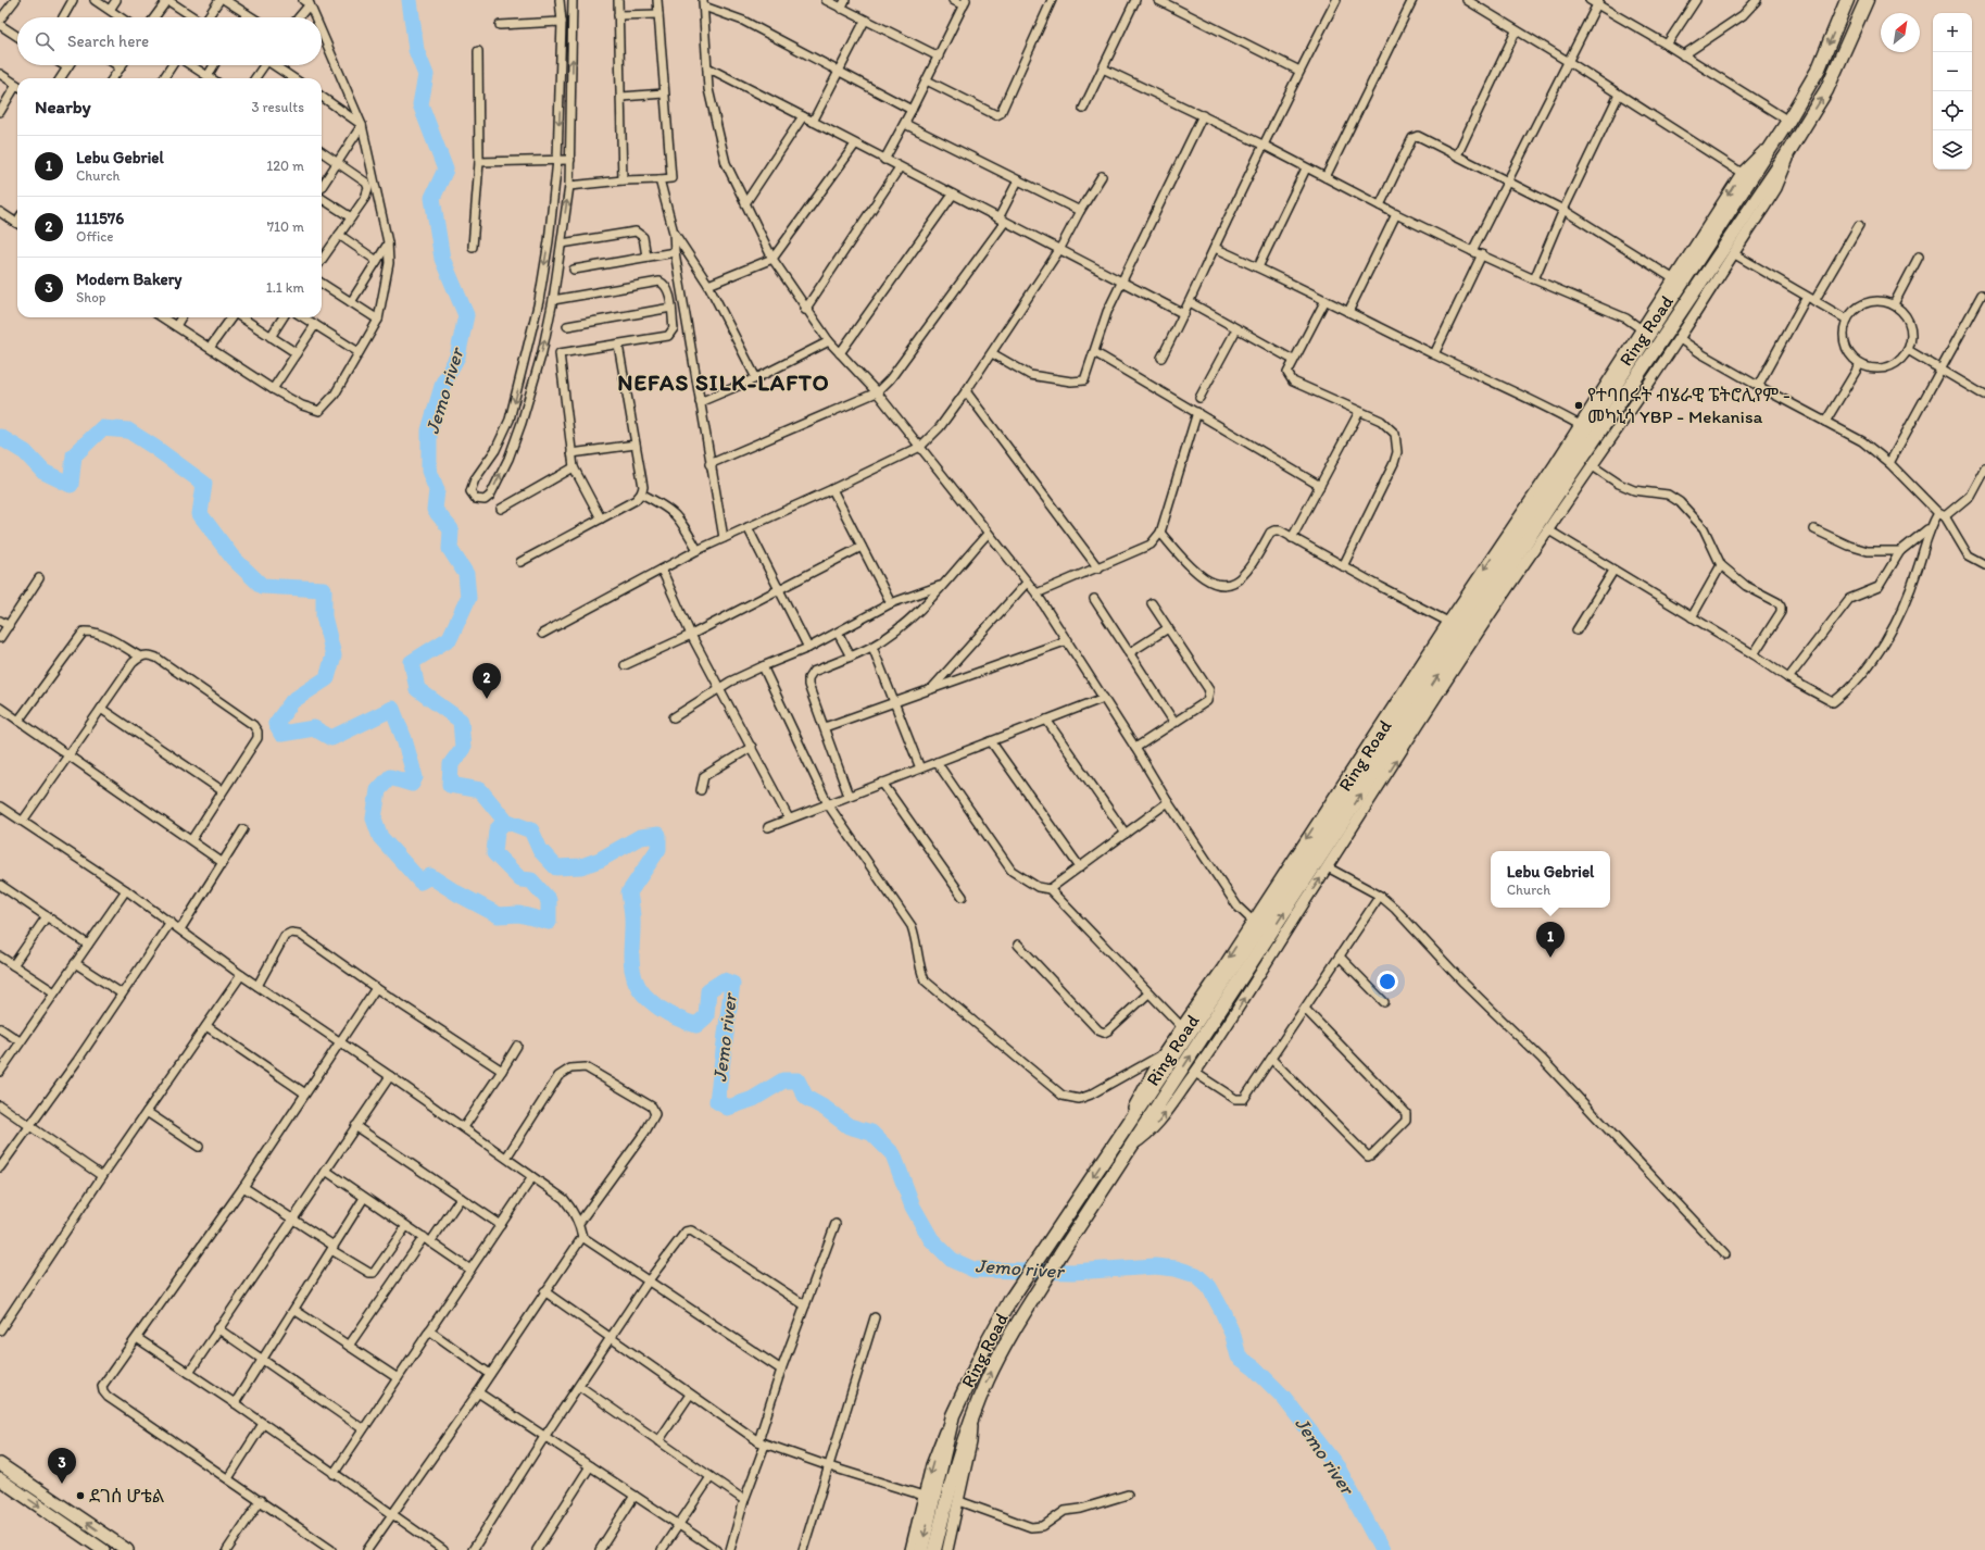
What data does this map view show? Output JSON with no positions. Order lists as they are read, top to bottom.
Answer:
{
  "streets": {
    "highway": ["Ring Road"]
  },
  "districts": ["NEFAS SILK-LAFTO"],
  "water": ["Jemo river"],
  "places": ["የተባበሩት ብሄራዊ ፔትሮሊየም - መካኒሳ YBP - Mekanisa", "ደገሰ ሆቴል"],
  "north": "top right",
  "page": {
    "map_buttons": ["+", "−"],
    "search": "Search here",
    "heading": ["Nearby", "3 results"],
    "list": [
      {
        "mark": "1",
        "name": "Lebu Gebriel",
        "note": "Church",
        "value": "120 m"
      },
      {
        "mark": "2",
        "name": "111576",
        "note": "Office",
        "value": "710 m"
      },
      {
        "mark": "3",
        "name": "Modern Bakery",
        "note": "Shop",
        "value": "1.1 km"
      }
    ],
    "pins": ["2", "1", "3"],
    "popup": ["Lebu Gebriel", "Church"]
  }
}
